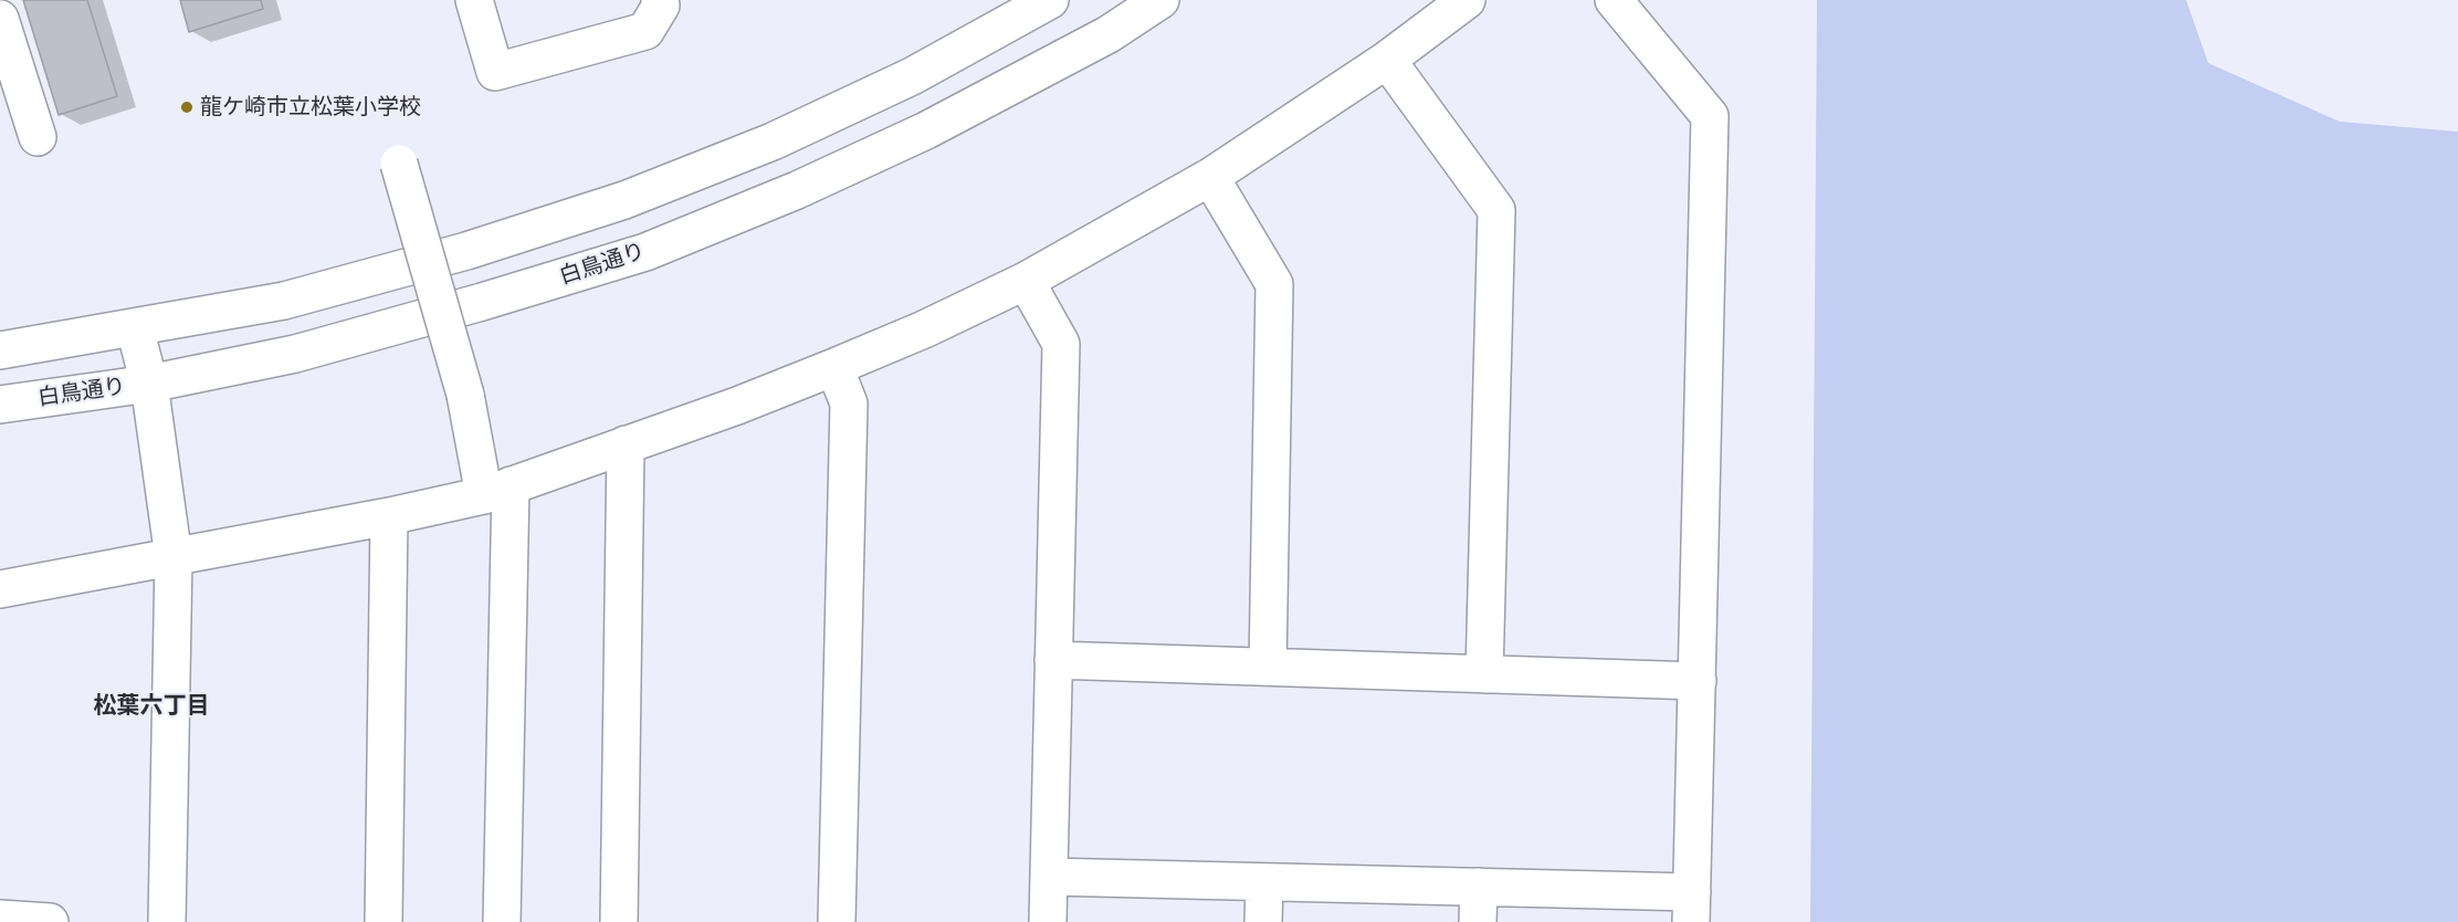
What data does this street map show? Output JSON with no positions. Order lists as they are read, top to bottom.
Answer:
{
  "streets": {
    "street": ["白鳥通り"]
  },
  "districts": ["松葉六丁目"],
  "places": ["龍ケ崎市立松葉小学校"]
}
